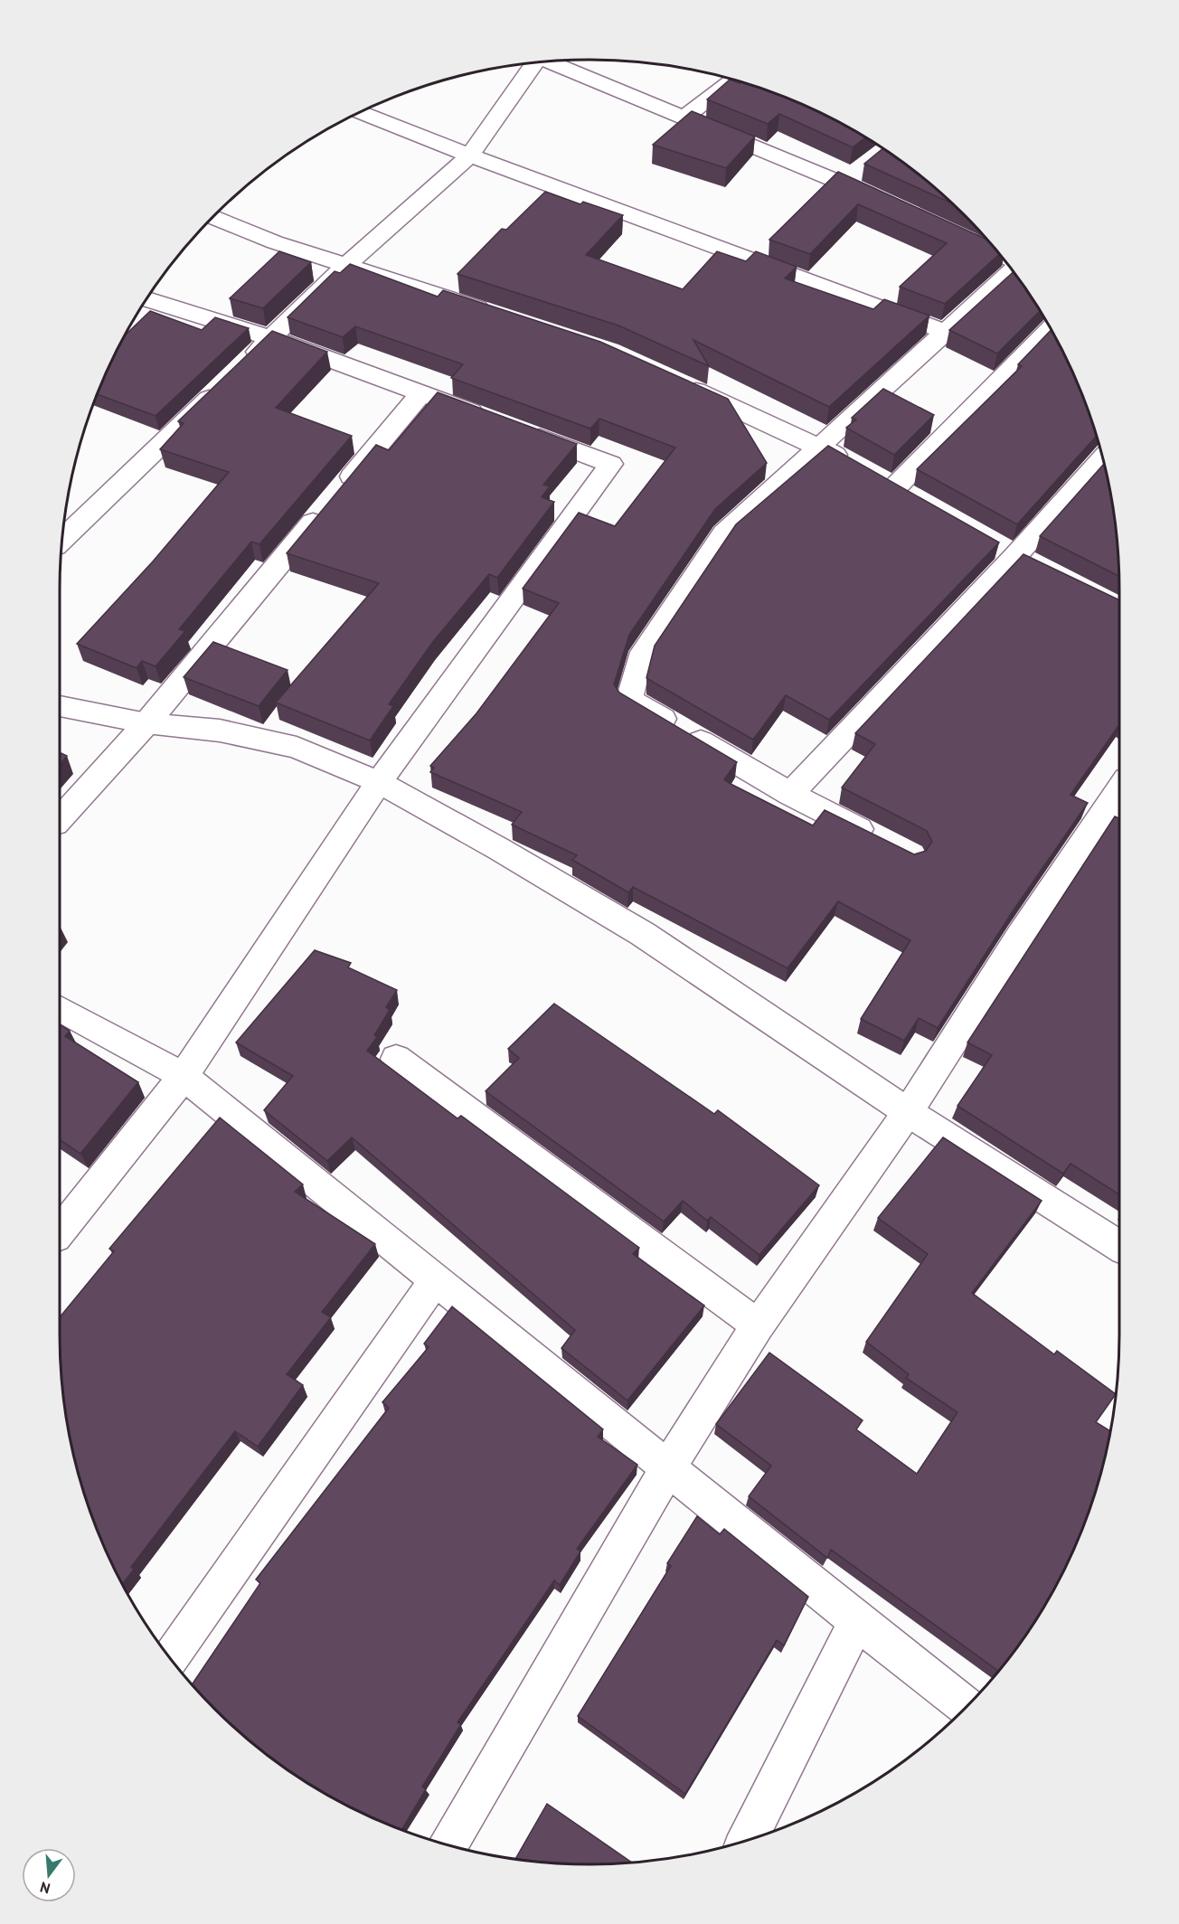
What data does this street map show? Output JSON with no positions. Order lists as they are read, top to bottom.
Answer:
{
  "north": "bottom"
}
